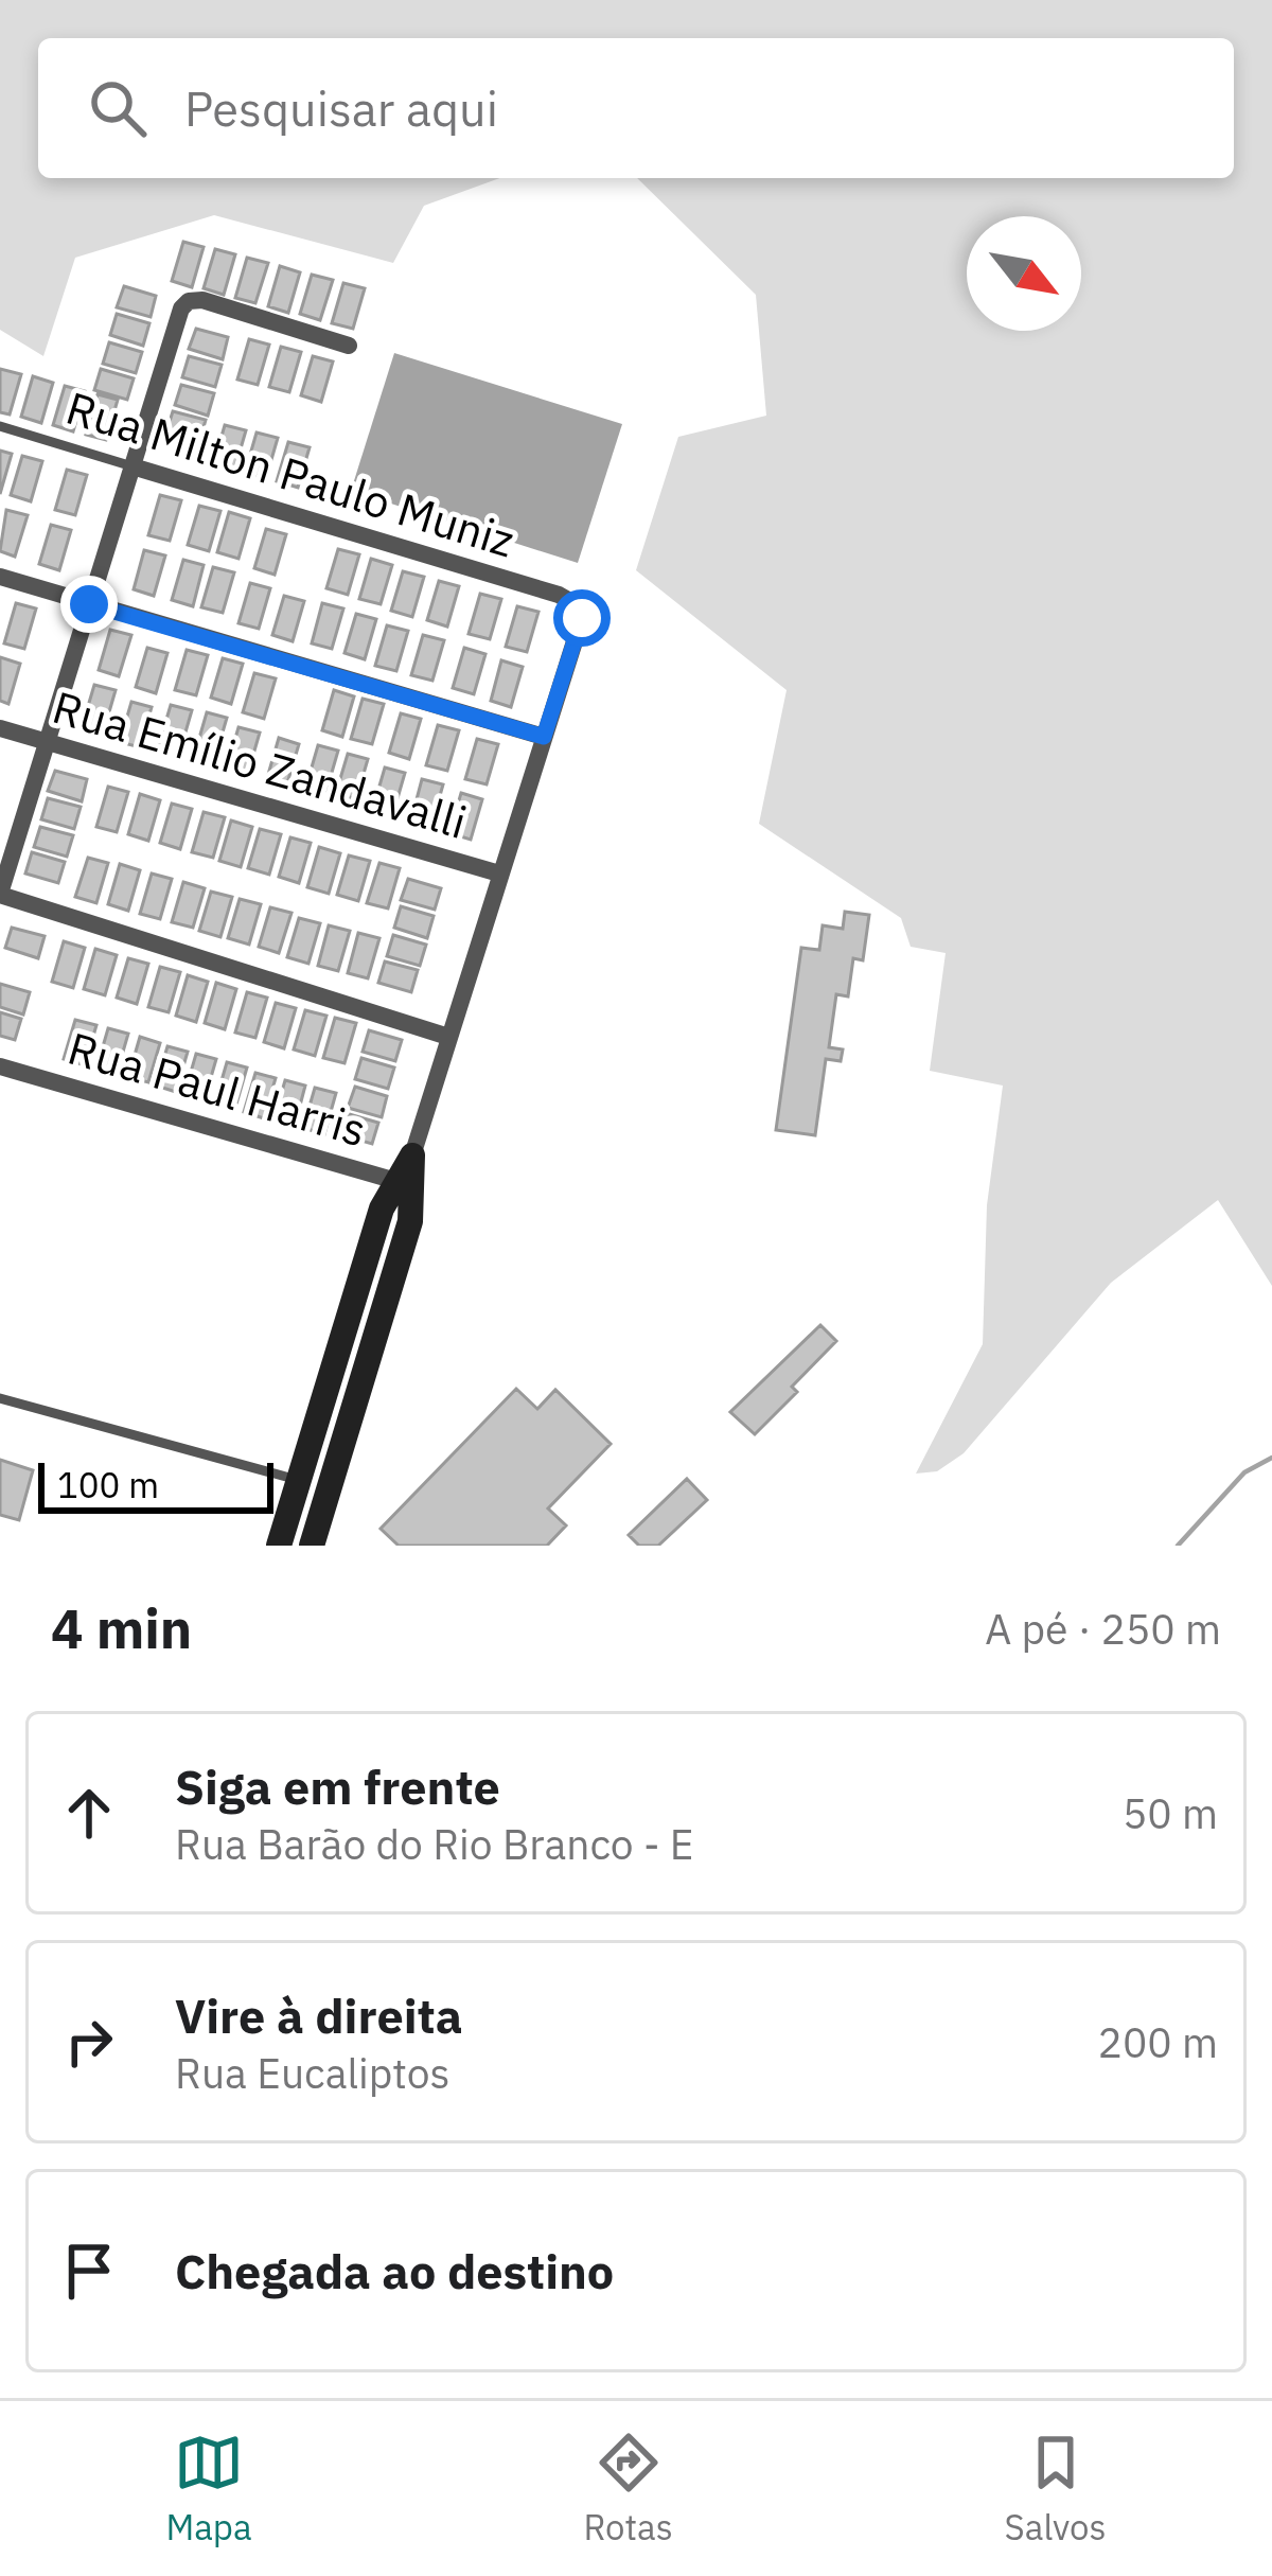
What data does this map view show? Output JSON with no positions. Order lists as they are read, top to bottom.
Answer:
{
  "streets": {
    "street": ["Rua Milton Paulo Muniz", "Rua Emílio Zandavalli", "Rua Paul Harris"]
  },
  "scale_bar": "100 m",
  "north": "bottom right",
  "page": {
    "search": "Pesquisar aqui",
    "scale": "100 m",
    "heading": ["4 min", "A pé · 250 m"],
    "list": [
      ["Siga em frente", "Rua Barão do Rio Branco - E", "50 m"],
      ["Vire à direita", "Rua Eucaliptos", "200 m"],
      "Chegada ao destino"
    ],
    "nav": ["Mapa", "Rotas", "Salvos"]
  }
}
